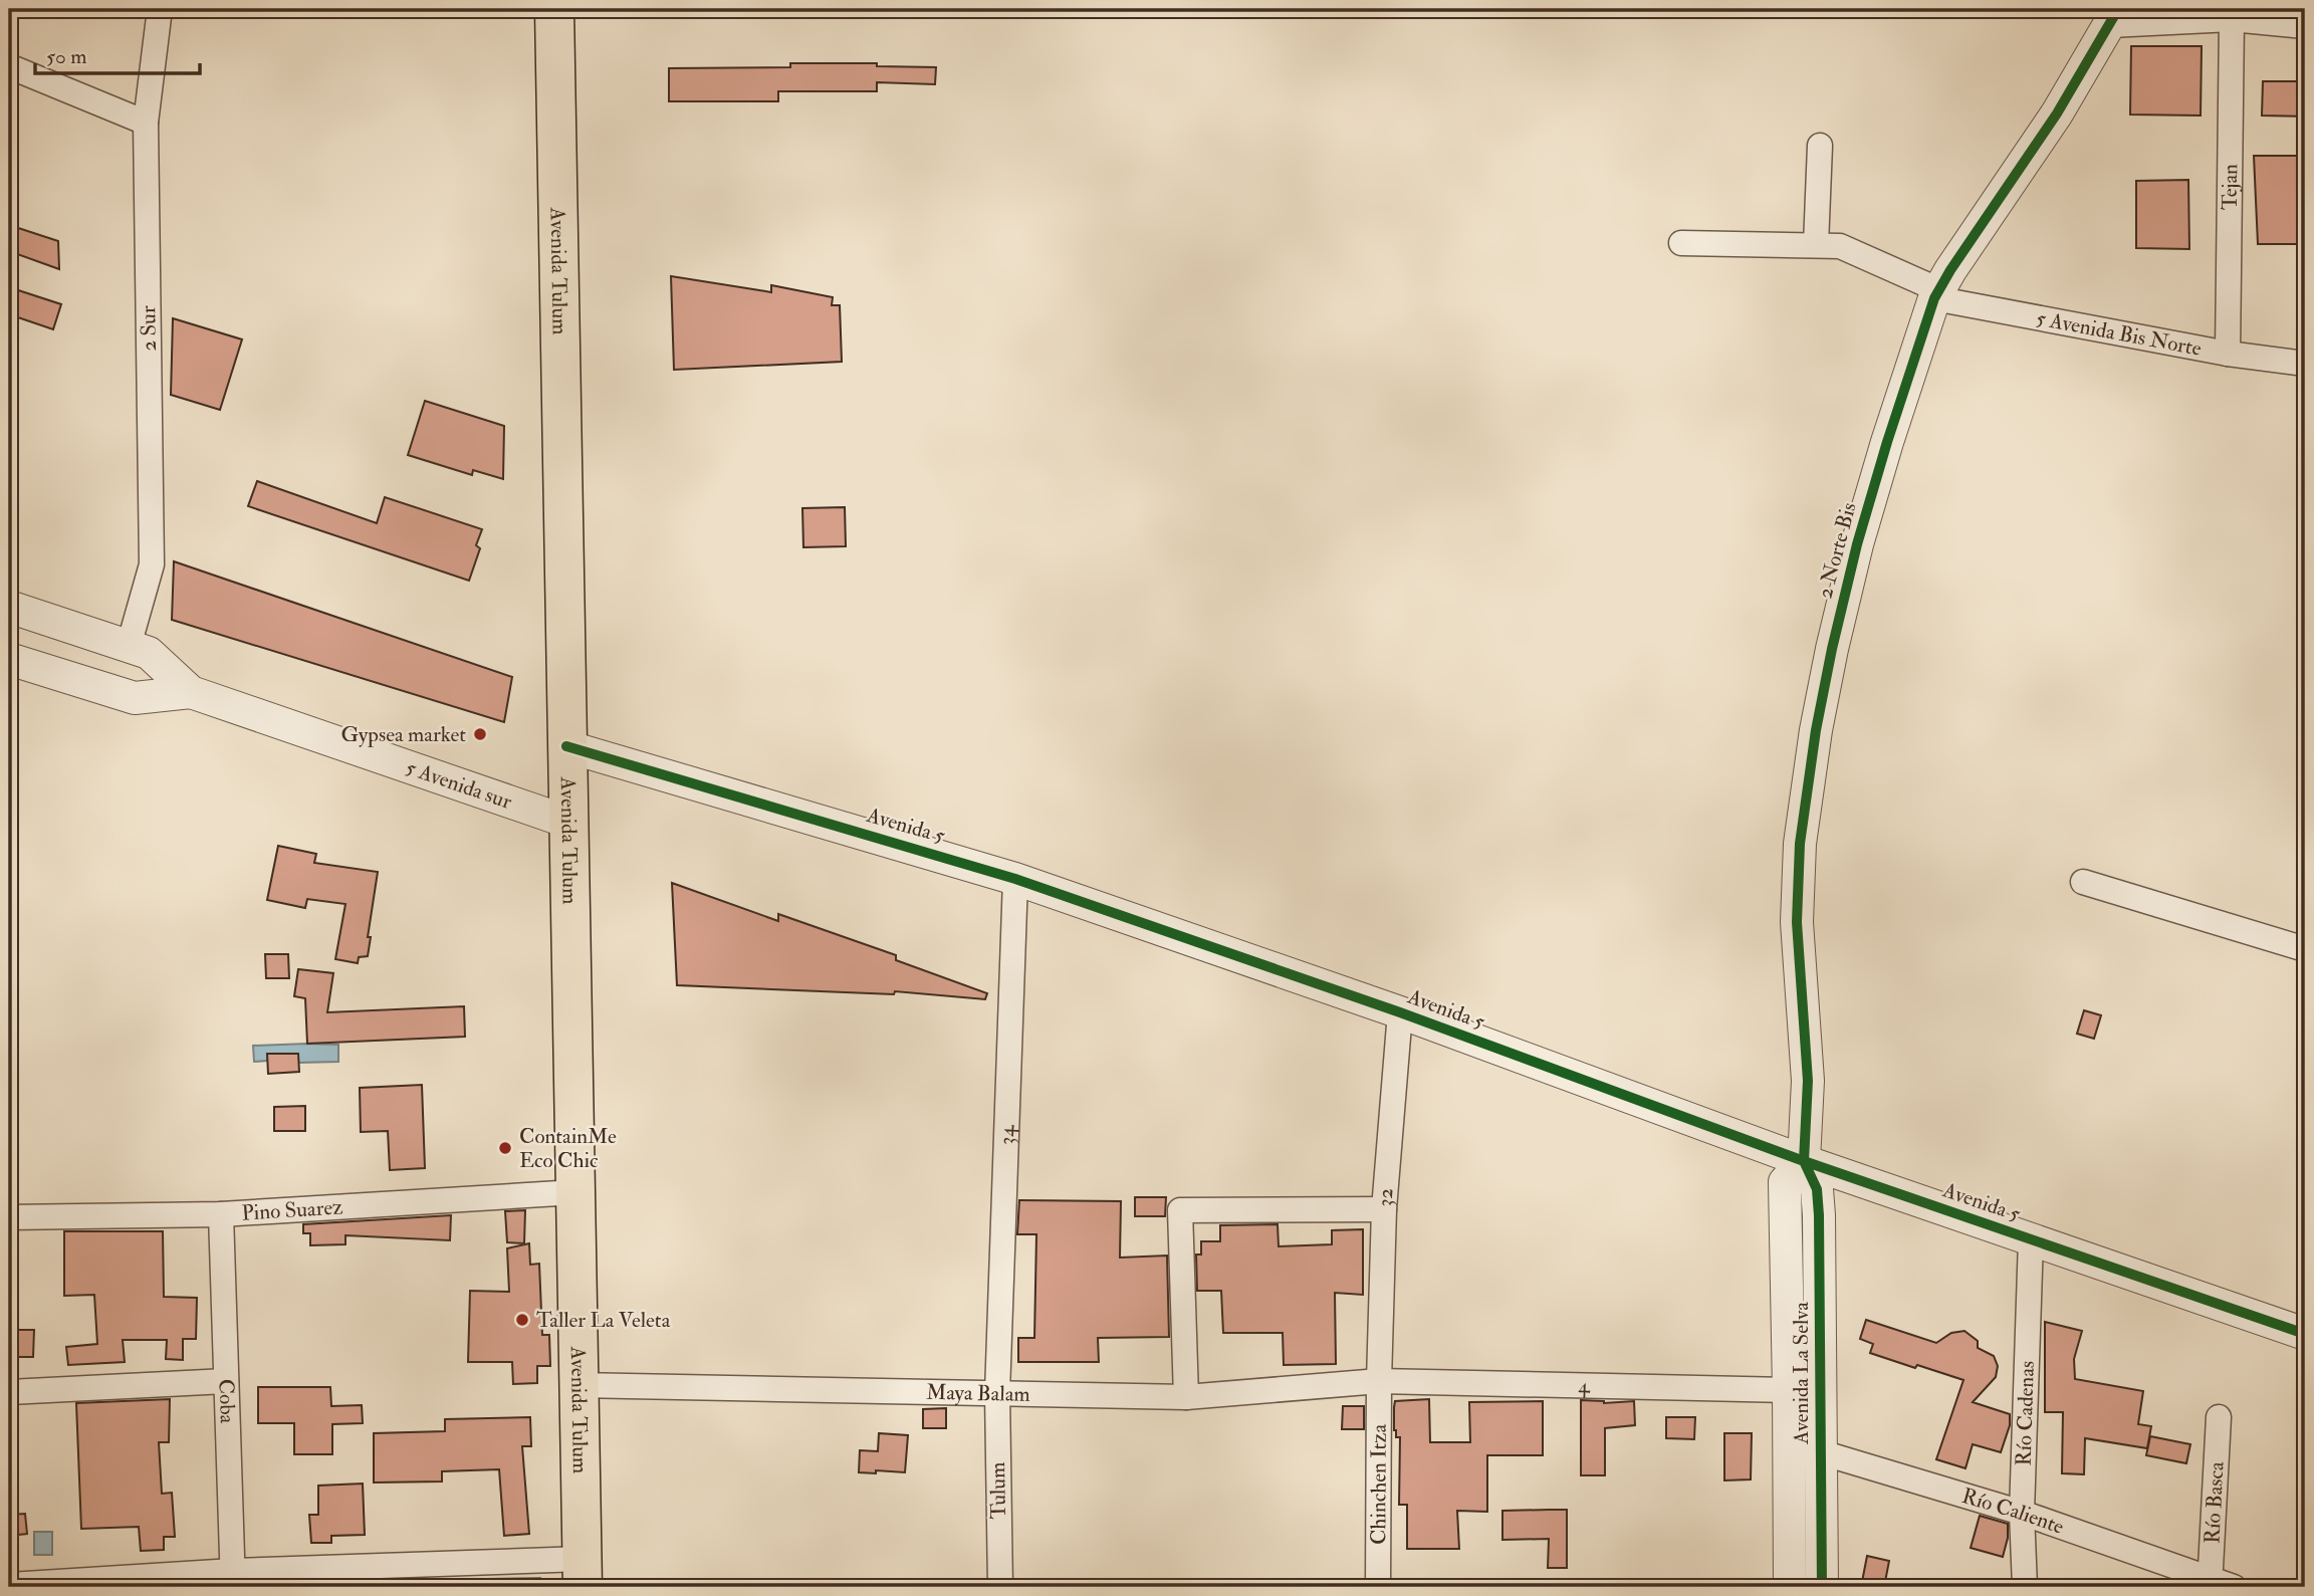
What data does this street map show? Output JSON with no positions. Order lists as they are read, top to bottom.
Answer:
{
  "streets": {
    "highway": ["Avenida Tulum"],
    "street": [
      "Tejan",
      "2 Sur",
      "5 Avenida Bis Norte",
      "2 Norte Bis",
      "5 Avenida sur",
      "Avenida 5",
      "34",
      "32",
      "Pino Suarez",
      "Avenida La Selva",
      "4",
      "Maya Balam",
      "Coba",
      "Río Cadenas",
      "Chinchen Itza",
      "Tulum",
      "Río Basca",
      "Río Caliente"
    ]
  },
  "crossings": [
    ["Tejan", "5 Avenida Bis Norte"],
    ["Avenida Tulum", "5 Avenida sur"],
    ["Avenida Tulum", "Avenida 5"],
    ["Avenida Tulum", "Pino Suarez"],
    ["Avenida Tulum", "Maya Balam"],
    ["5 Avenida Bis Norte", "2 Norte Bis"],
    ["2 Norte Bis", "Avenida 5"],
    ["2 Norte Bis", "Avenida La Selva"],
    ["Avenida 5", "34"],
    ["Avenida 5", "32"],
    ["Avenida 5", "Avenida La Selva"],
    ["Avenida 5", "Río Cadenas"],
    ["34", "Maya Balam"],
    ["34", "Tulum"],
    ["32", "4"],
    ["32", "Maya Balam"],
    ["32", "Chinchen Itza"],
    ["Pino Suarez", "Coba"],
    ["Avenida La Selva", "4"],
    ["Avenida La Selva", "Río Caliente"],
    ["4", "Maya Balam"],
    ["4", "Chinchen Itza"],
    ["Maya Balam", "Chinchen Itza"],
    ["Maya Balam", "Tulum"],
    ["Río Cadenas", "Río Caliente"],
    ["Río Basca", "Río Caliente"]
  ],
  "places": ["Gypsea market", "ContainMe Eco Chic", "Taller La Veleta"],
  "scale_bar": "50 m"
}
